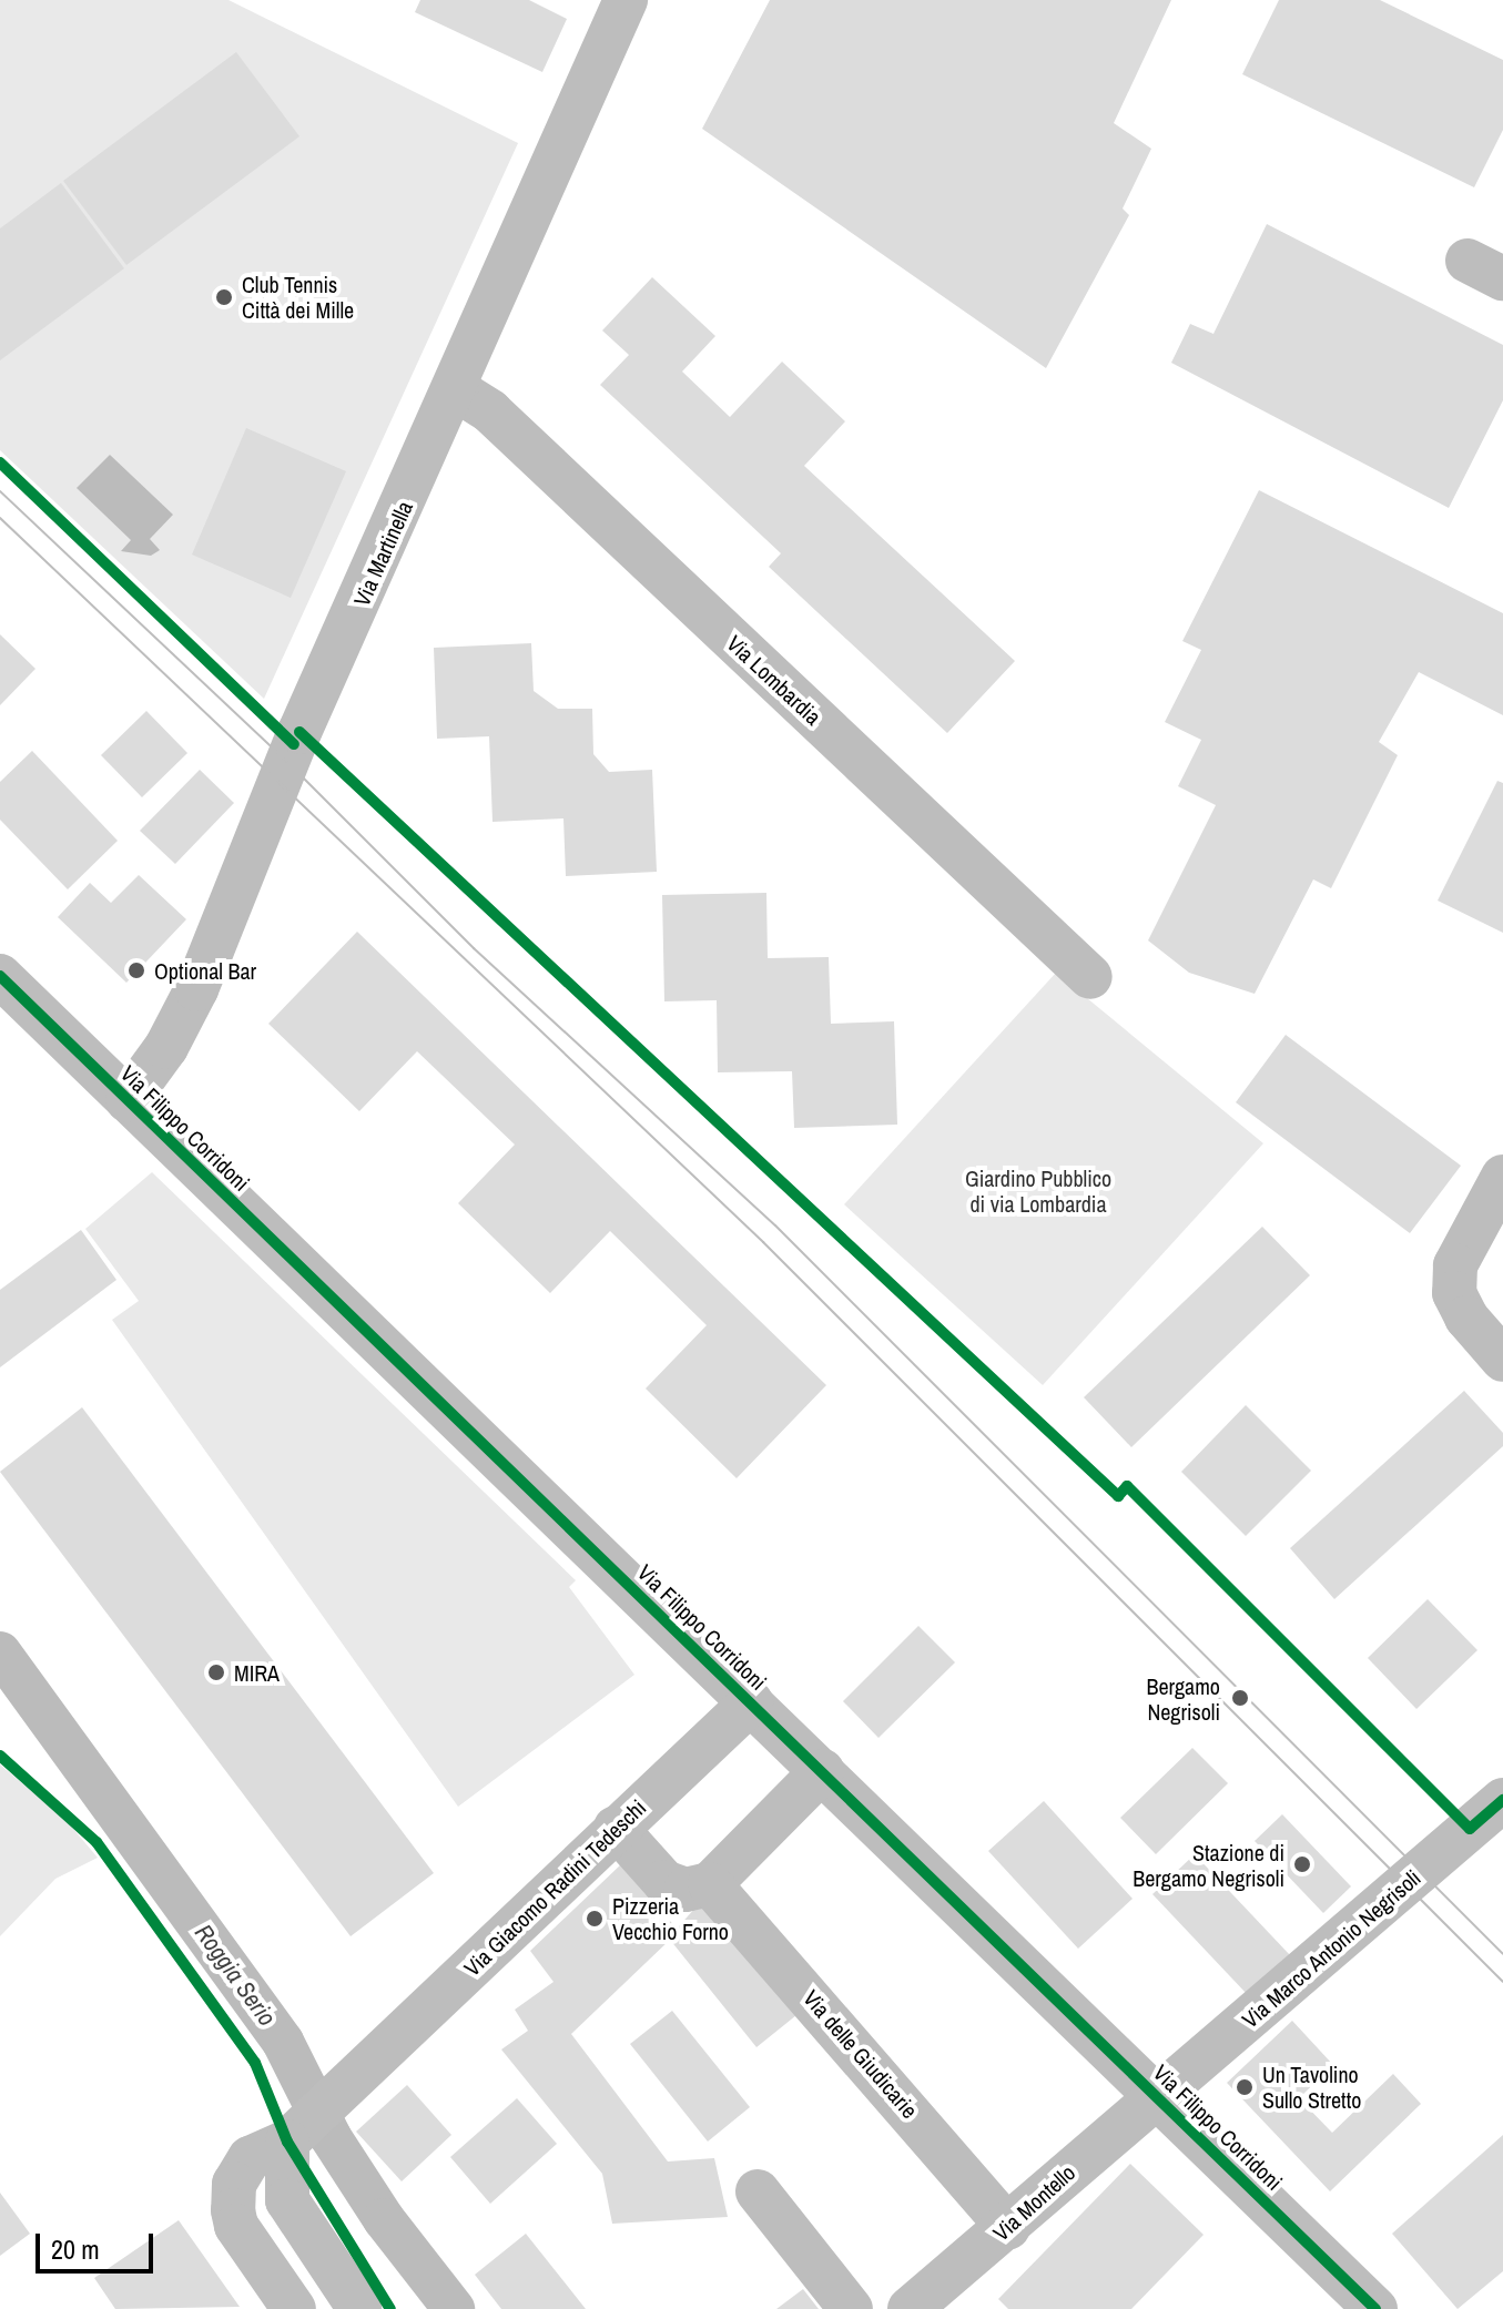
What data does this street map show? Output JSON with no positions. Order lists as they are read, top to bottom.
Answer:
{
  "streets": {
    "street": [
      "Via Martinella",
      "Via Lombardia",
      "Via Filippo Corridoni",
      "Via Giacomo Radini Tedeschi",
      "Via Marco Antonio Negrisoli",
      "Via delle Giudicarie",
      "Via Montello"
    ]
  },
  "crossings": [
    ["Via Martinella", "Via Lombardia"],
    ["Via Martinella", "Via Filippo Corridoni"],
    ["Via Filippo Corridoni", "Via Giacomo Radini Tedeschi"],
    ["Via Filippo Corridoni", "Via Marco Antonio Negrisoli"],
    ["Via Filippo Corridoni", "Via Montello"],
    ["Via Marco Antonio Negrisoli", "Via Montello"],
    ["Via delle Giudicarie", "Via Montello"]
  ],
  "water": ["Roggia Serio"],
  "parks": ["Giardino Pubblico di via Lombardia"],
  "places": [
    "Club Tennis Città dei Mille",
    "Optional Bar",
    "MIRA",
    "Bergamo Negrisoli",
    "Stazione di Bergamo Negrisoli",
    "Pizzeria Vecchio Forno",
    "Un Tavolino Sullo Stretto"
  ],
  "scale_bar": "20 m"
}
